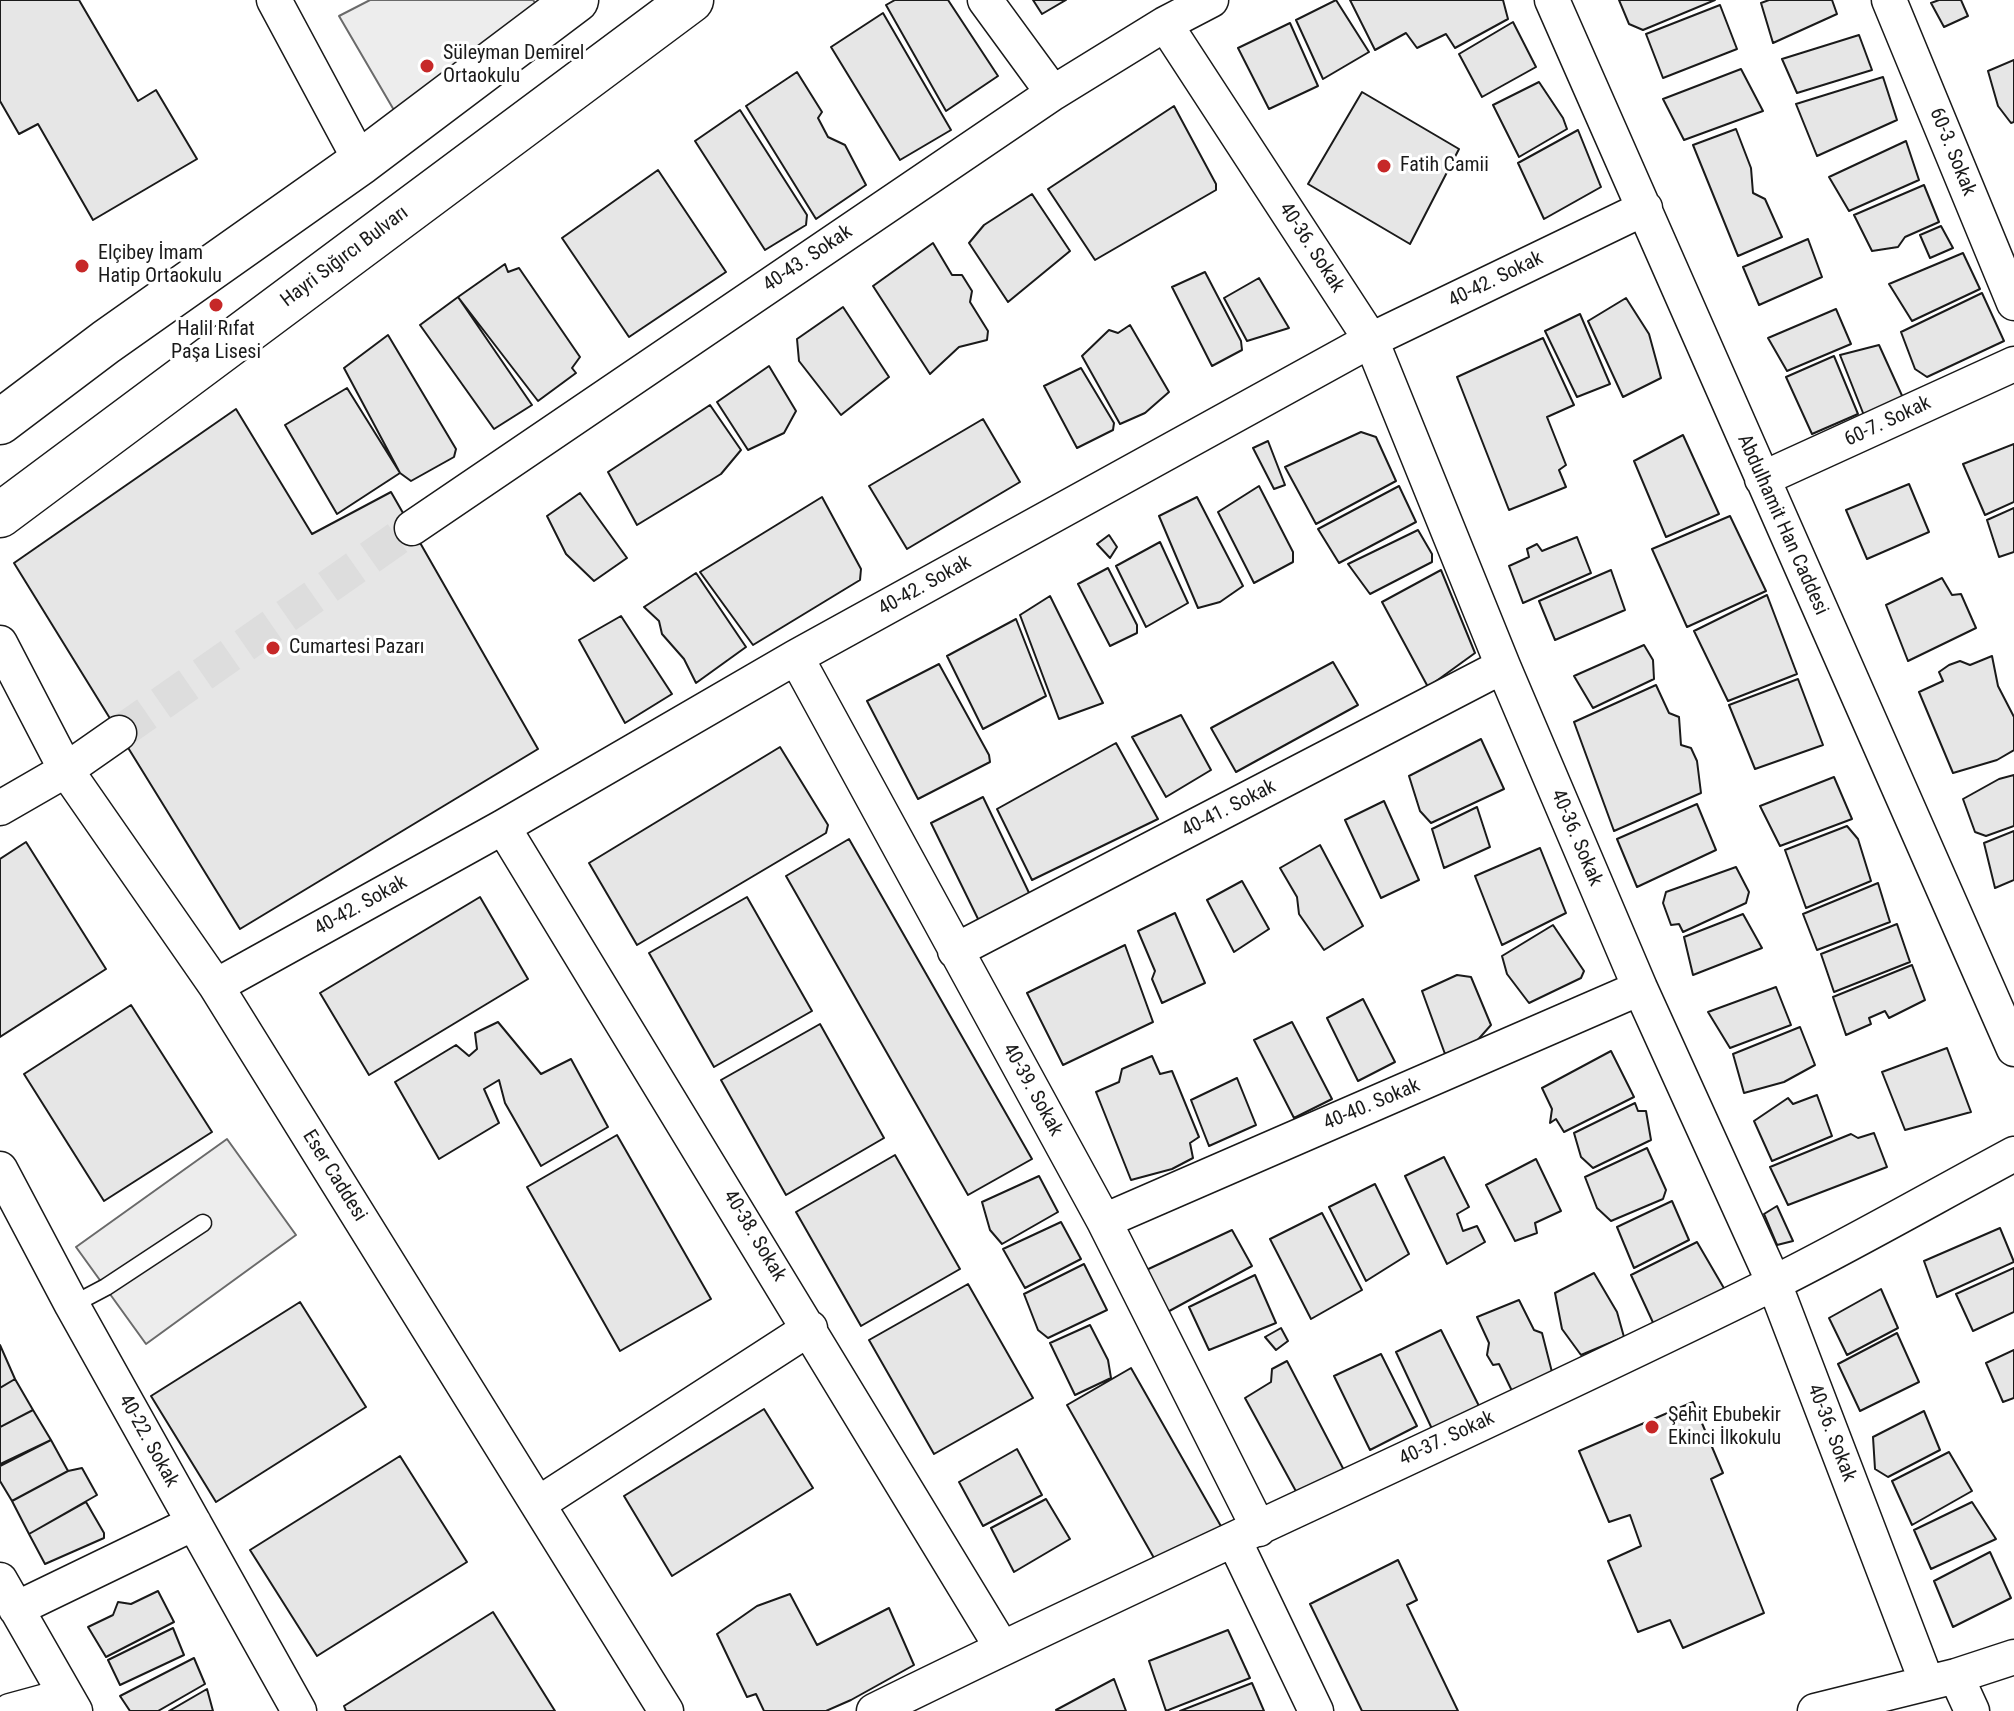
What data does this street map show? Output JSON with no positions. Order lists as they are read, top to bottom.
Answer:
{
  "streets": {
    "street": [
      "60-3. Sokak",
      "40-36. Sokak",
      "Hayri Sığırcı Bulvarı",
      "40-43. Sokak",
      "40-42. Sokak",
      "60-7. Sokak",
      "Abdulhamit Han Caddesi",
      "40-41. Sokak",
      "40-39. Sokak",
      "40-40. Sokak",
      "Eser Caddesi",
      "40-38. Sokak",
      "40-37. Sokak",
      "40-22. Sokak"
    ]
  },
  "crossings": [
    ["40-36. Sokak", "40-43. Sokak"],
    ["40-36. Sokak", "40-42. Sokak"],
    ["40-36. Sokak", "40-41. Sokak"],
    ["40-36. Sokak", "40-40. Sokak"],
    ["40-36. Sokak", "40-37. Sokak"],
    ["40-42. Sokak", "Abdulhamit Han Caddesi"],
    ["40-42. Sokak", "40-39. Sokak"],
    ["40-42. Sokak", "Eser Caddesi"],
    ["40-42. Sokak", "40-38. Sokak"],
    ["60-7. Sokak", "Abdulhamit Han Caddesi"],
    ["40-41. Sokak", "40-39. Sokak"],
    ["40-39. Sokak", "40-40. Sokak"],
    ["40-39. Sokak", "40-37. Sokak"],
    ["40-38. Sokak", "40-37. Sokak"]
  ],
  "places": [
    "Süleyman Demirel Ortaokulu",
    "Fatih Camii",
    "Elçibey İmam Hatip Ortaokulu",
    "Halil Rıfat Paşa Lisesi",
    "Cumartesi Pazarı",
    "Şehit Ebubekir Ekinci İlkokulu"
  ]
}
